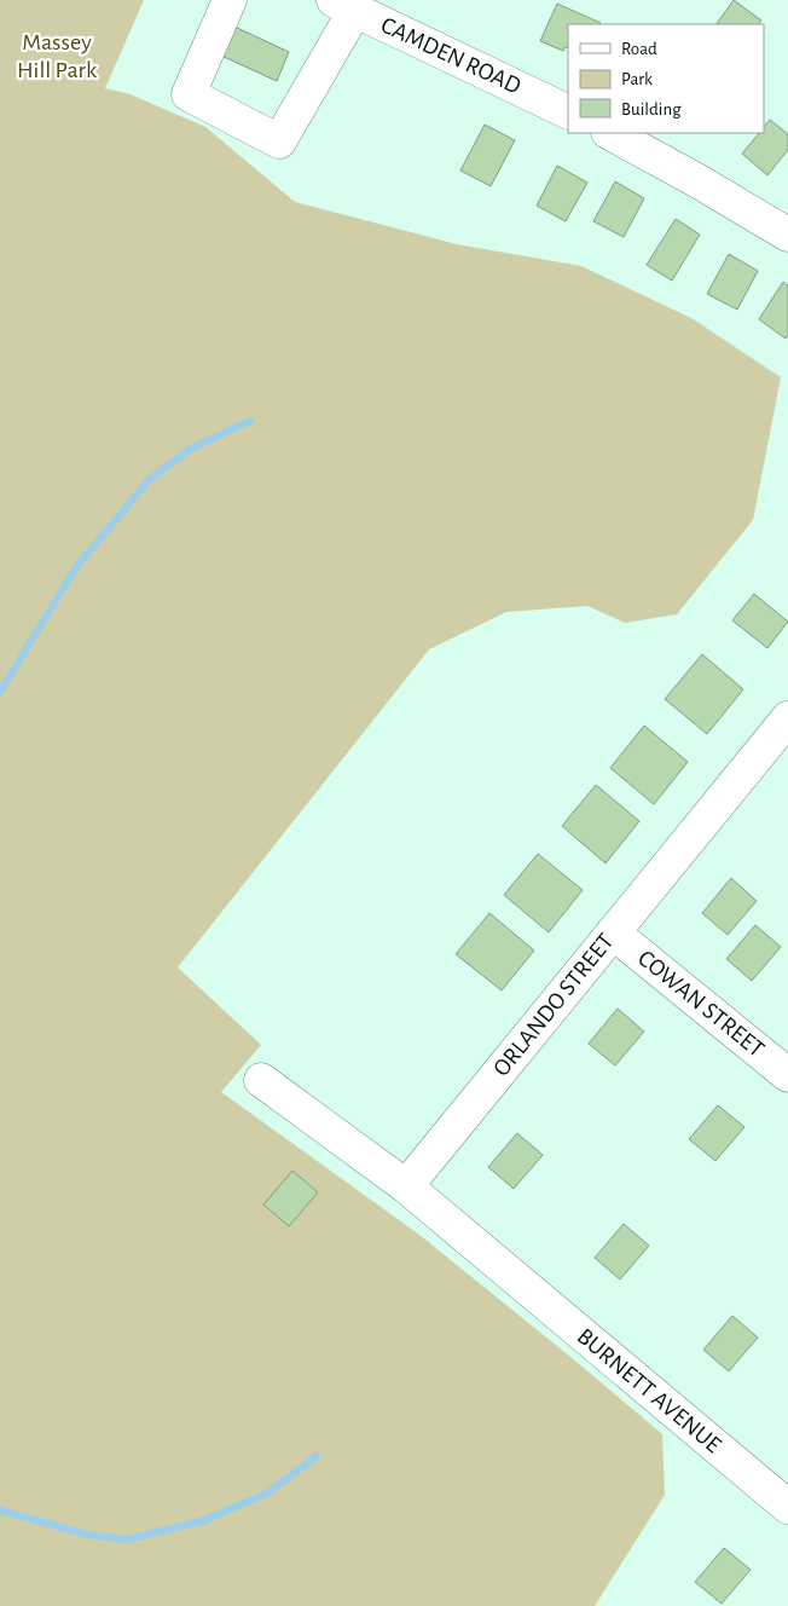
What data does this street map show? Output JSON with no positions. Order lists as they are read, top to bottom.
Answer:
{
  "streets": {
    "street": [
      "CAMDEN ROAD",
      "COWAN STREET",
      "ORLANDO STREET",
      "BURNETT AVENUE"
    ]
  },
  "crossings": [
    ["COWAN STREET", "ORLANDO STREET"],
    ["ORLANDO STREET", "BURNETT AVENUE"]
  ],
  "parks": ["Massey Hill Park"],
  "legend": ["Road", "Park", "Building"]
}
